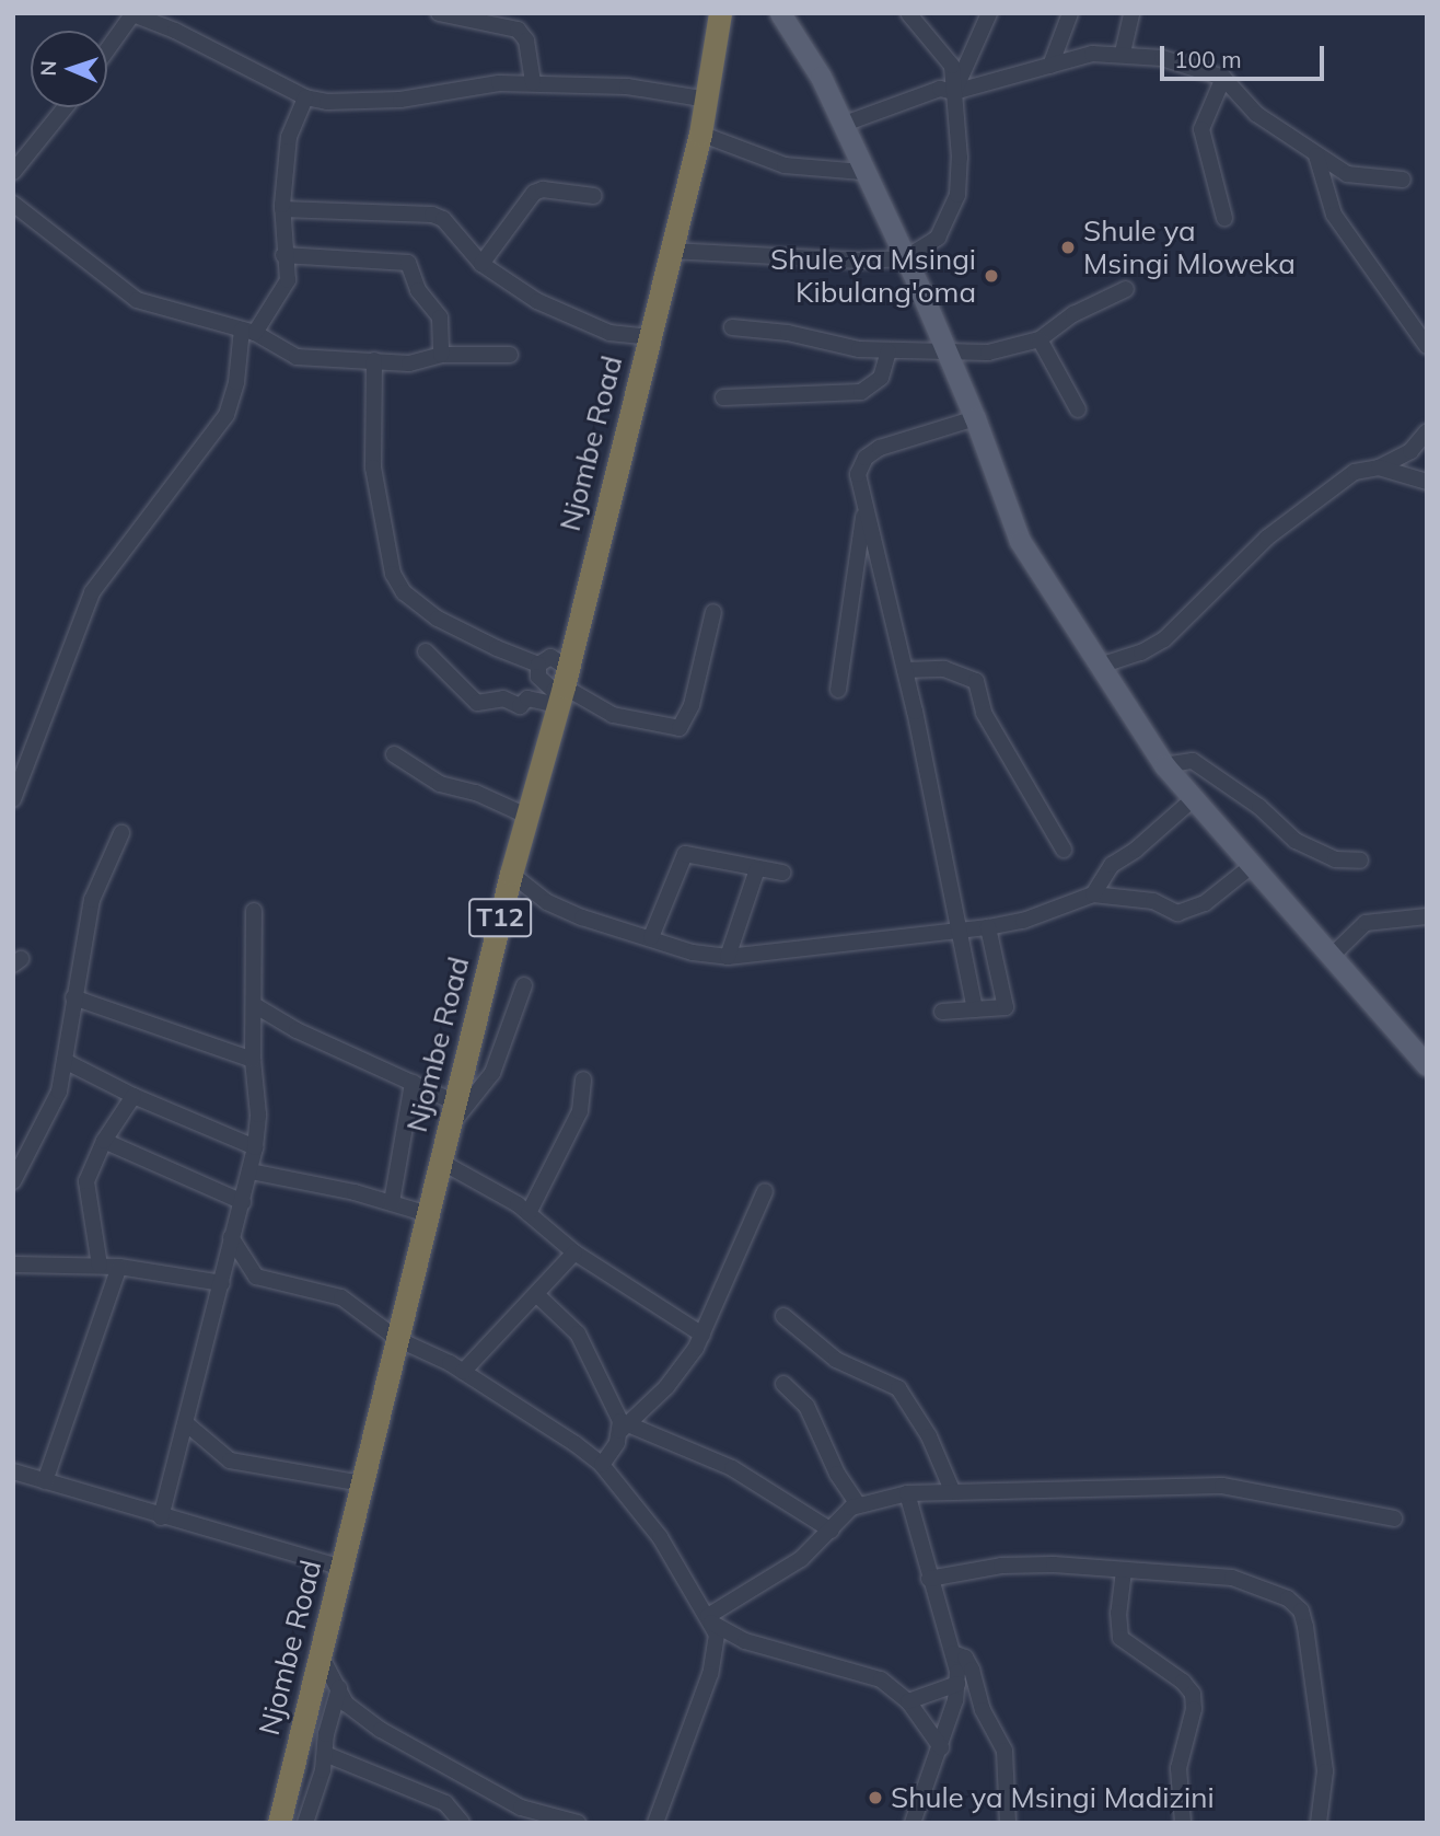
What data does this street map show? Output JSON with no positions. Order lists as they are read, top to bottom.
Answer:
{
  "streets": {
    "highway": ["Njombe Road", "T12"]
  },
  "places": ["Shule ya Msingi Mloweka", "Shule ya Msingi Kibulang'oma", "Shule ya Msingi Madizini"],
  "scale_bar": "100 m",
  "north": "left"
}
